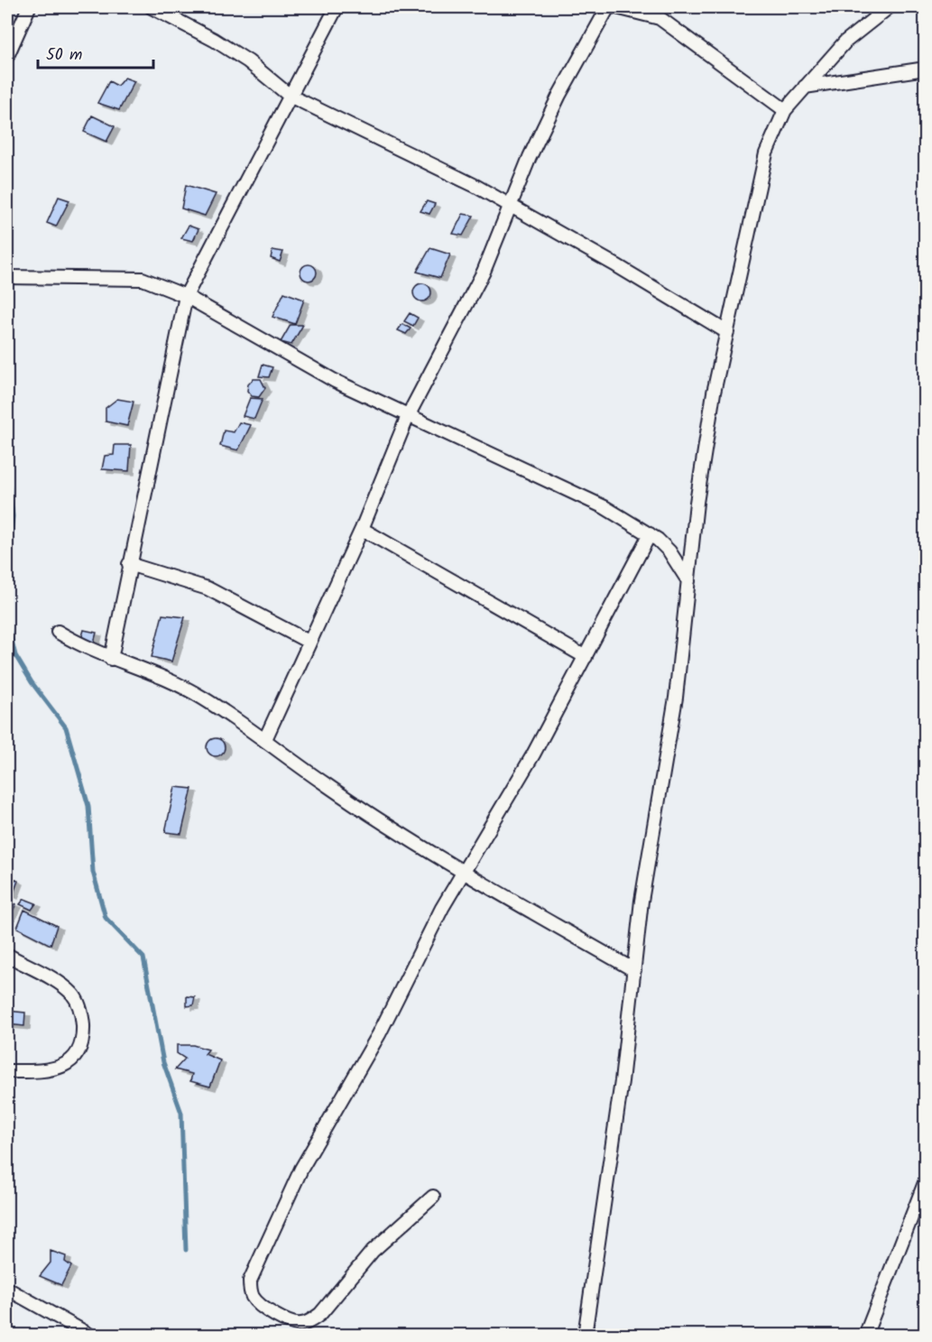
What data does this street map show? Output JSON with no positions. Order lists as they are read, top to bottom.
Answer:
{
  "scale_bar": "50 m"
}
